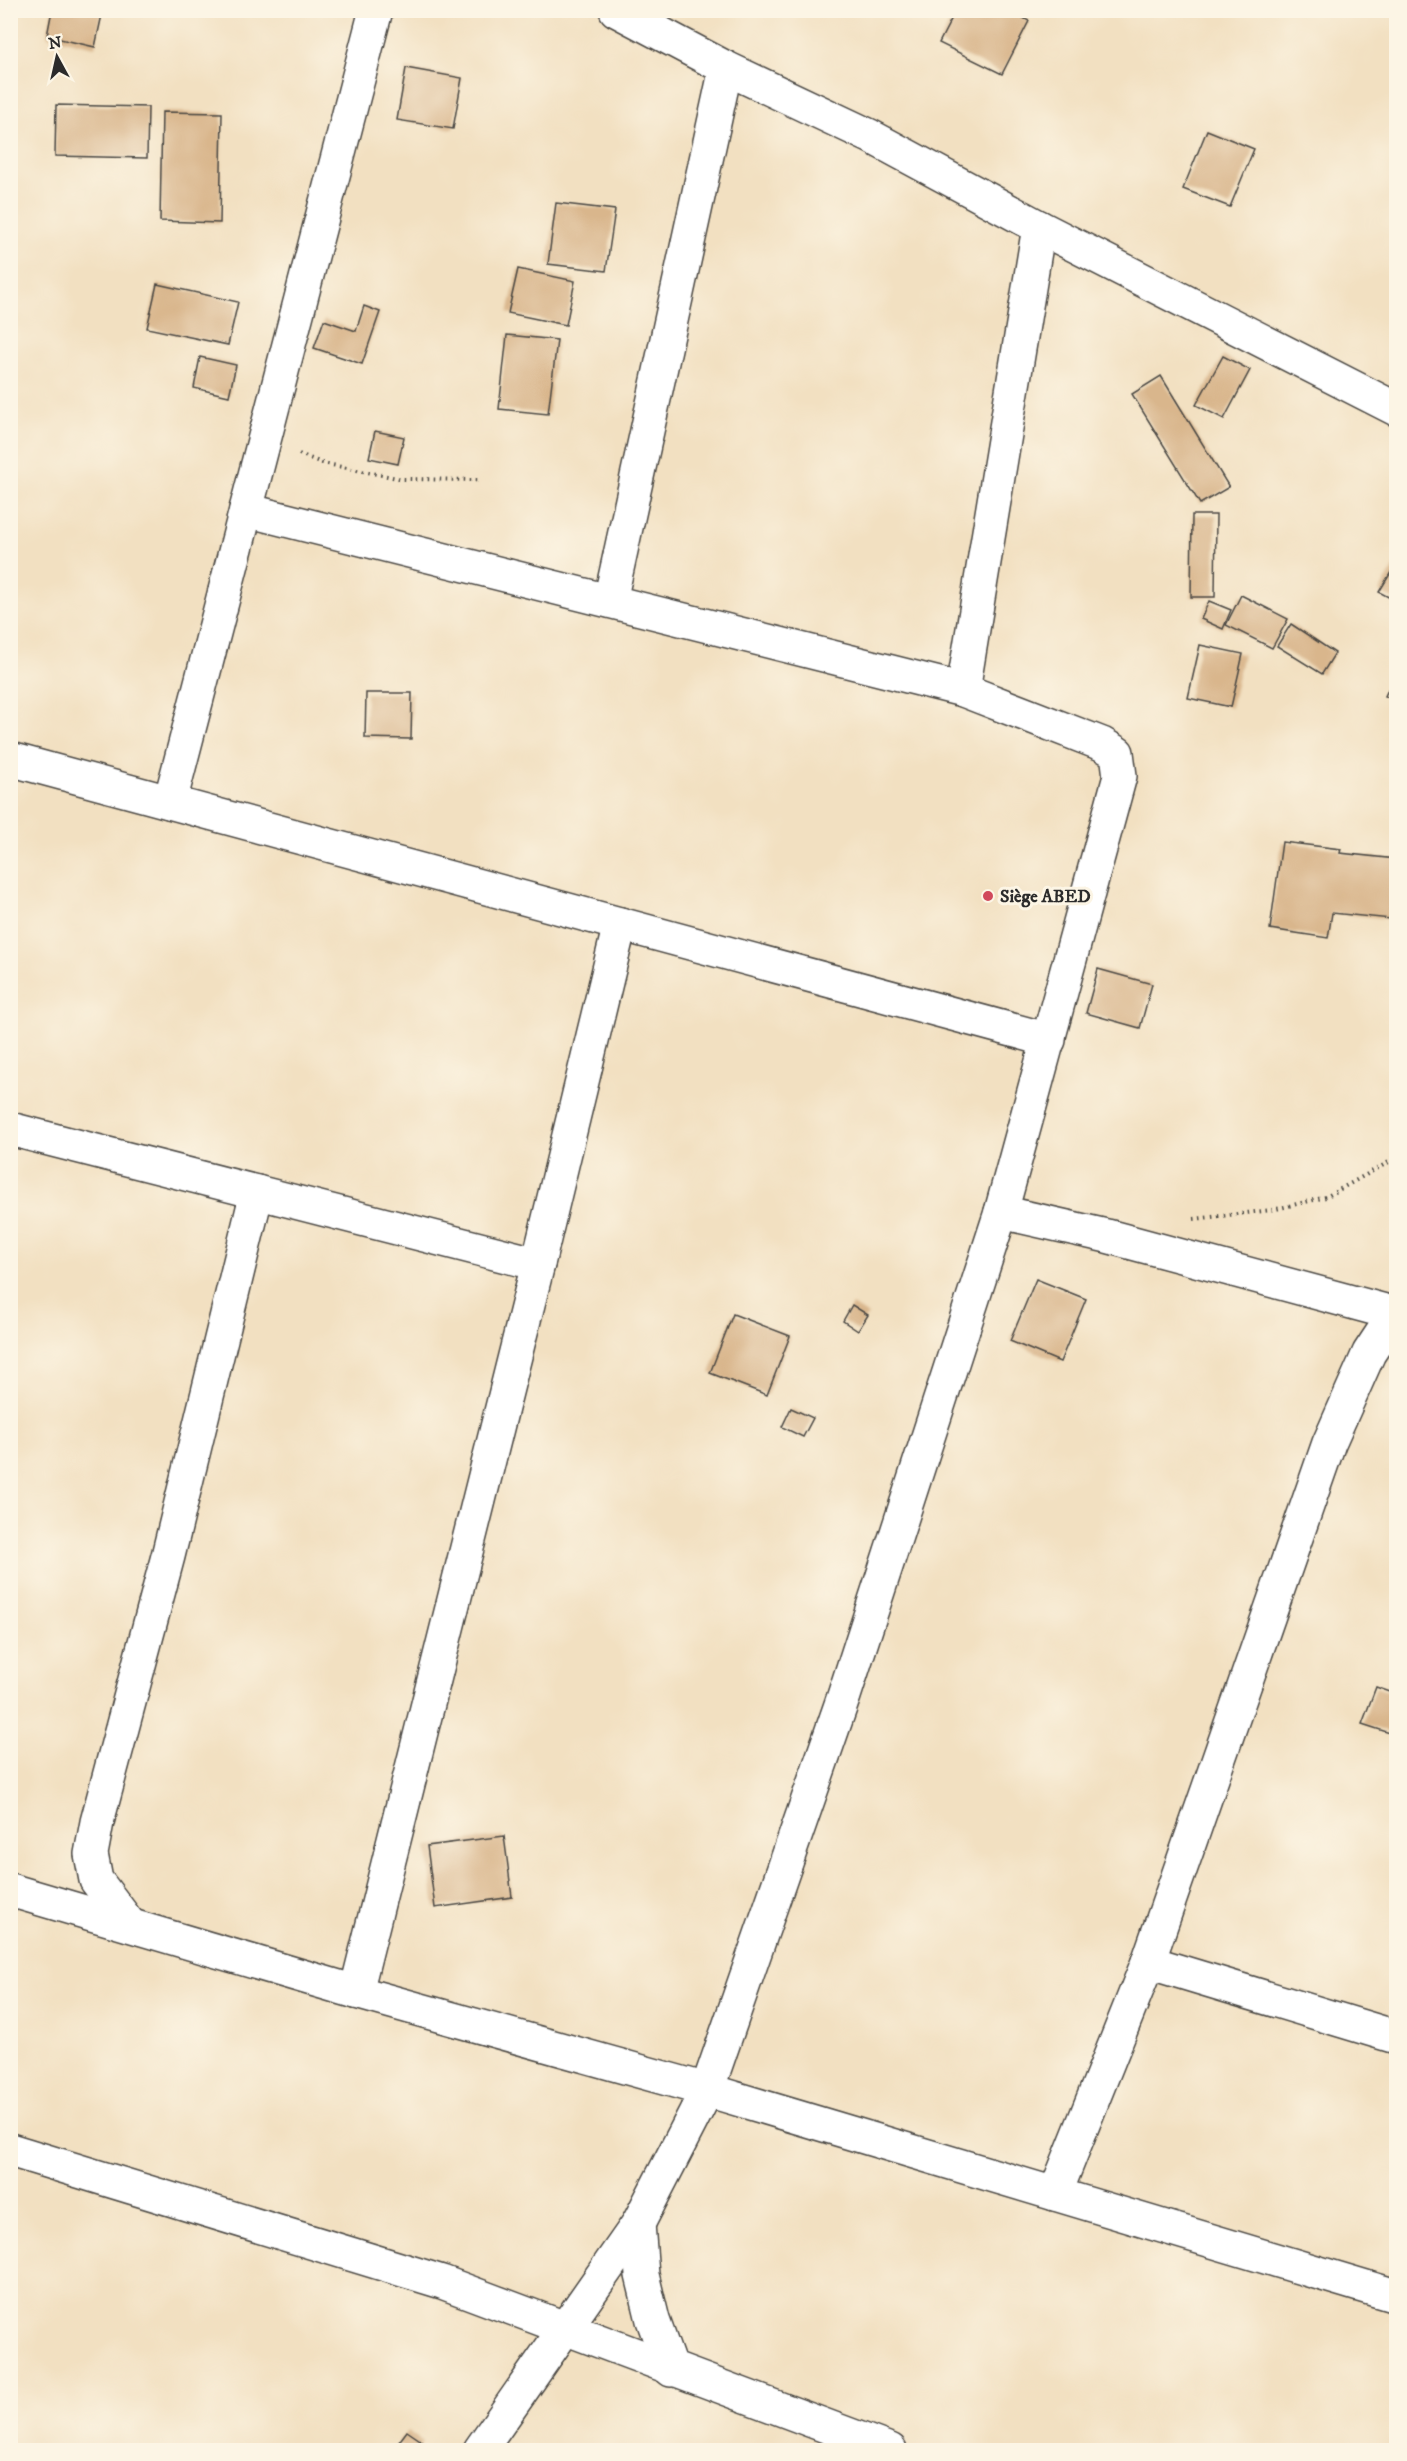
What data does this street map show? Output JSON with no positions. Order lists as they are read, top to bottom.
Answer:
{
  "places": ["Siège ABED"],
  "north": "top"
}
